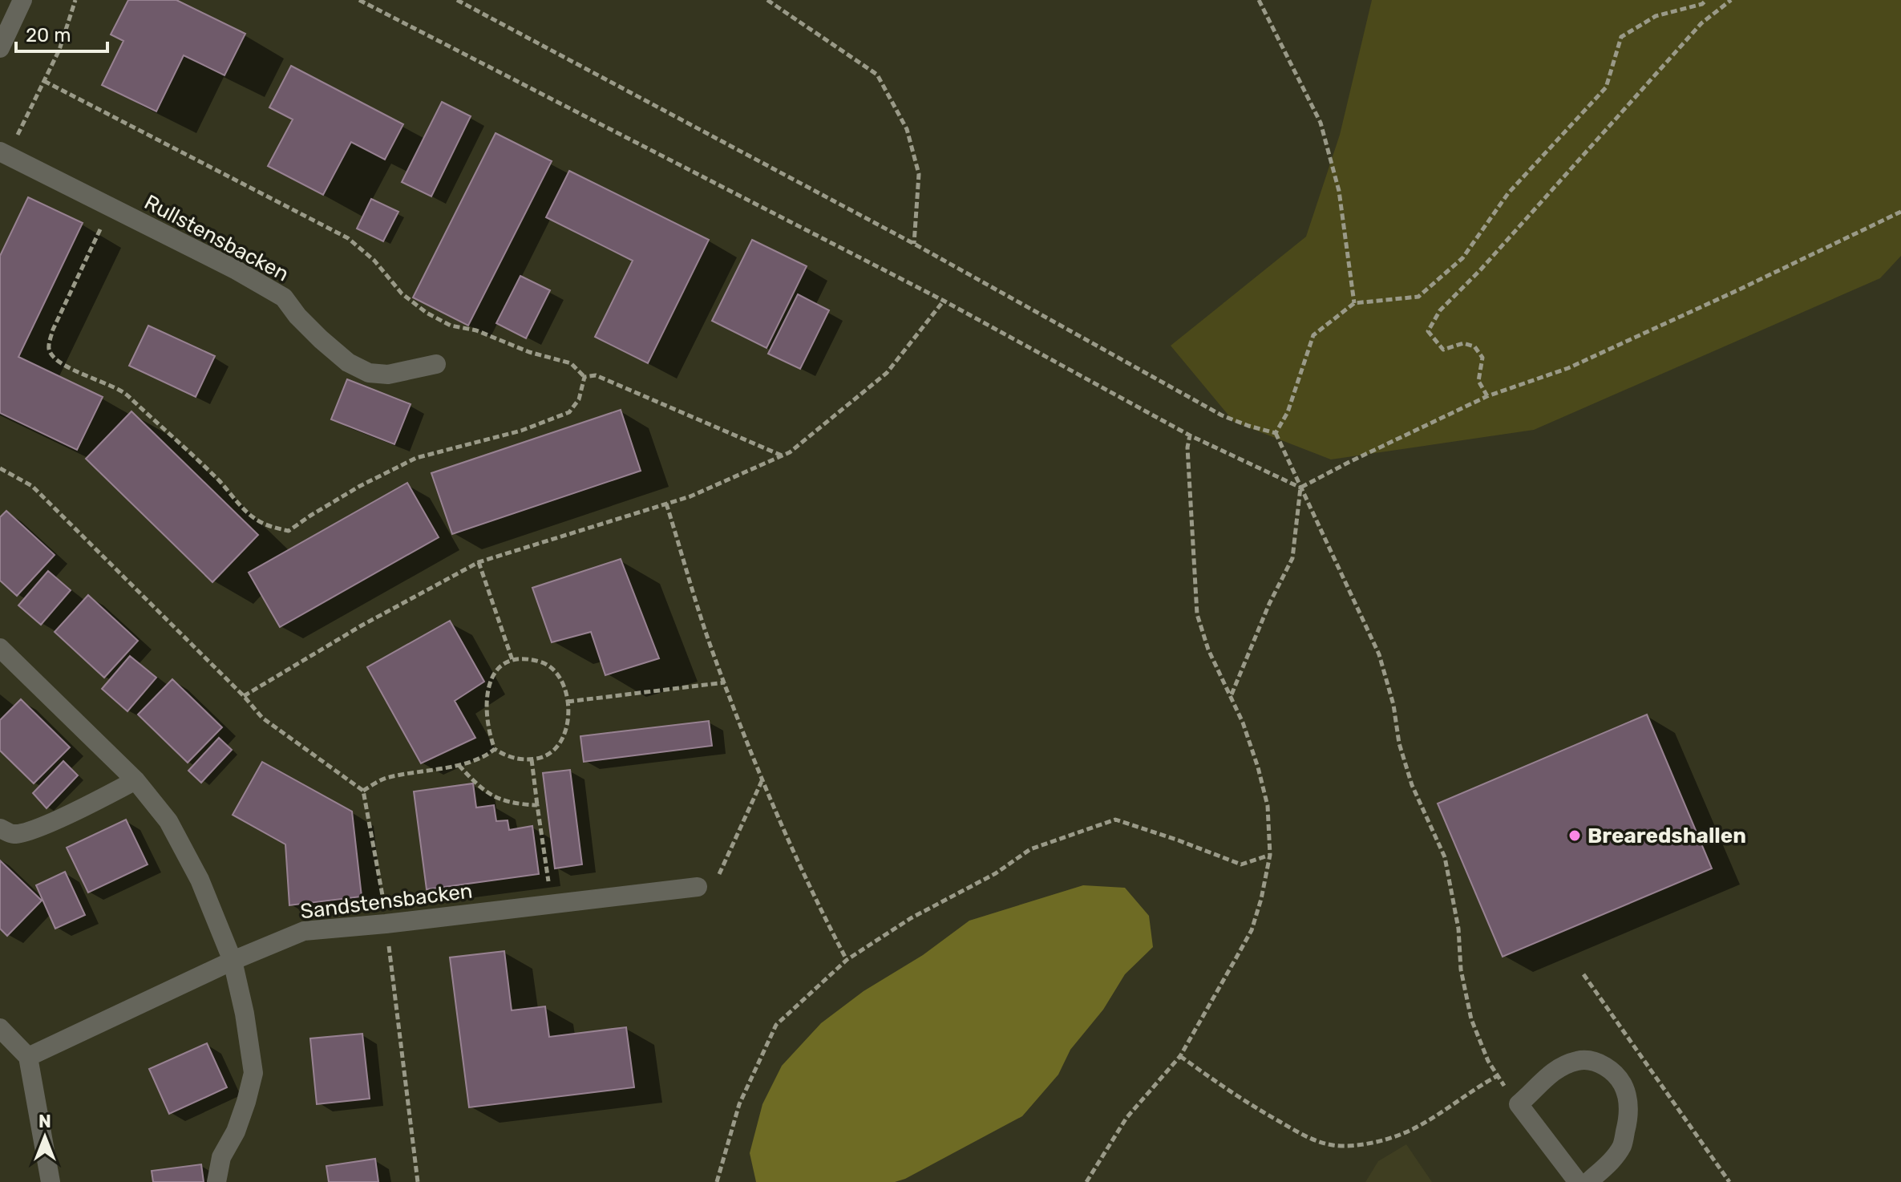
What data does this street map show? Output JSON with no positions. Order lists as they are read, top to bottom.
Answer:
{
  "streets": {
    "street": ["Rullstensbacken", "Sandstensbacken"]
  },
  "places": ["Brearedshallen"],
  "scale_bar": "20 m",
  "north": "top"
}
